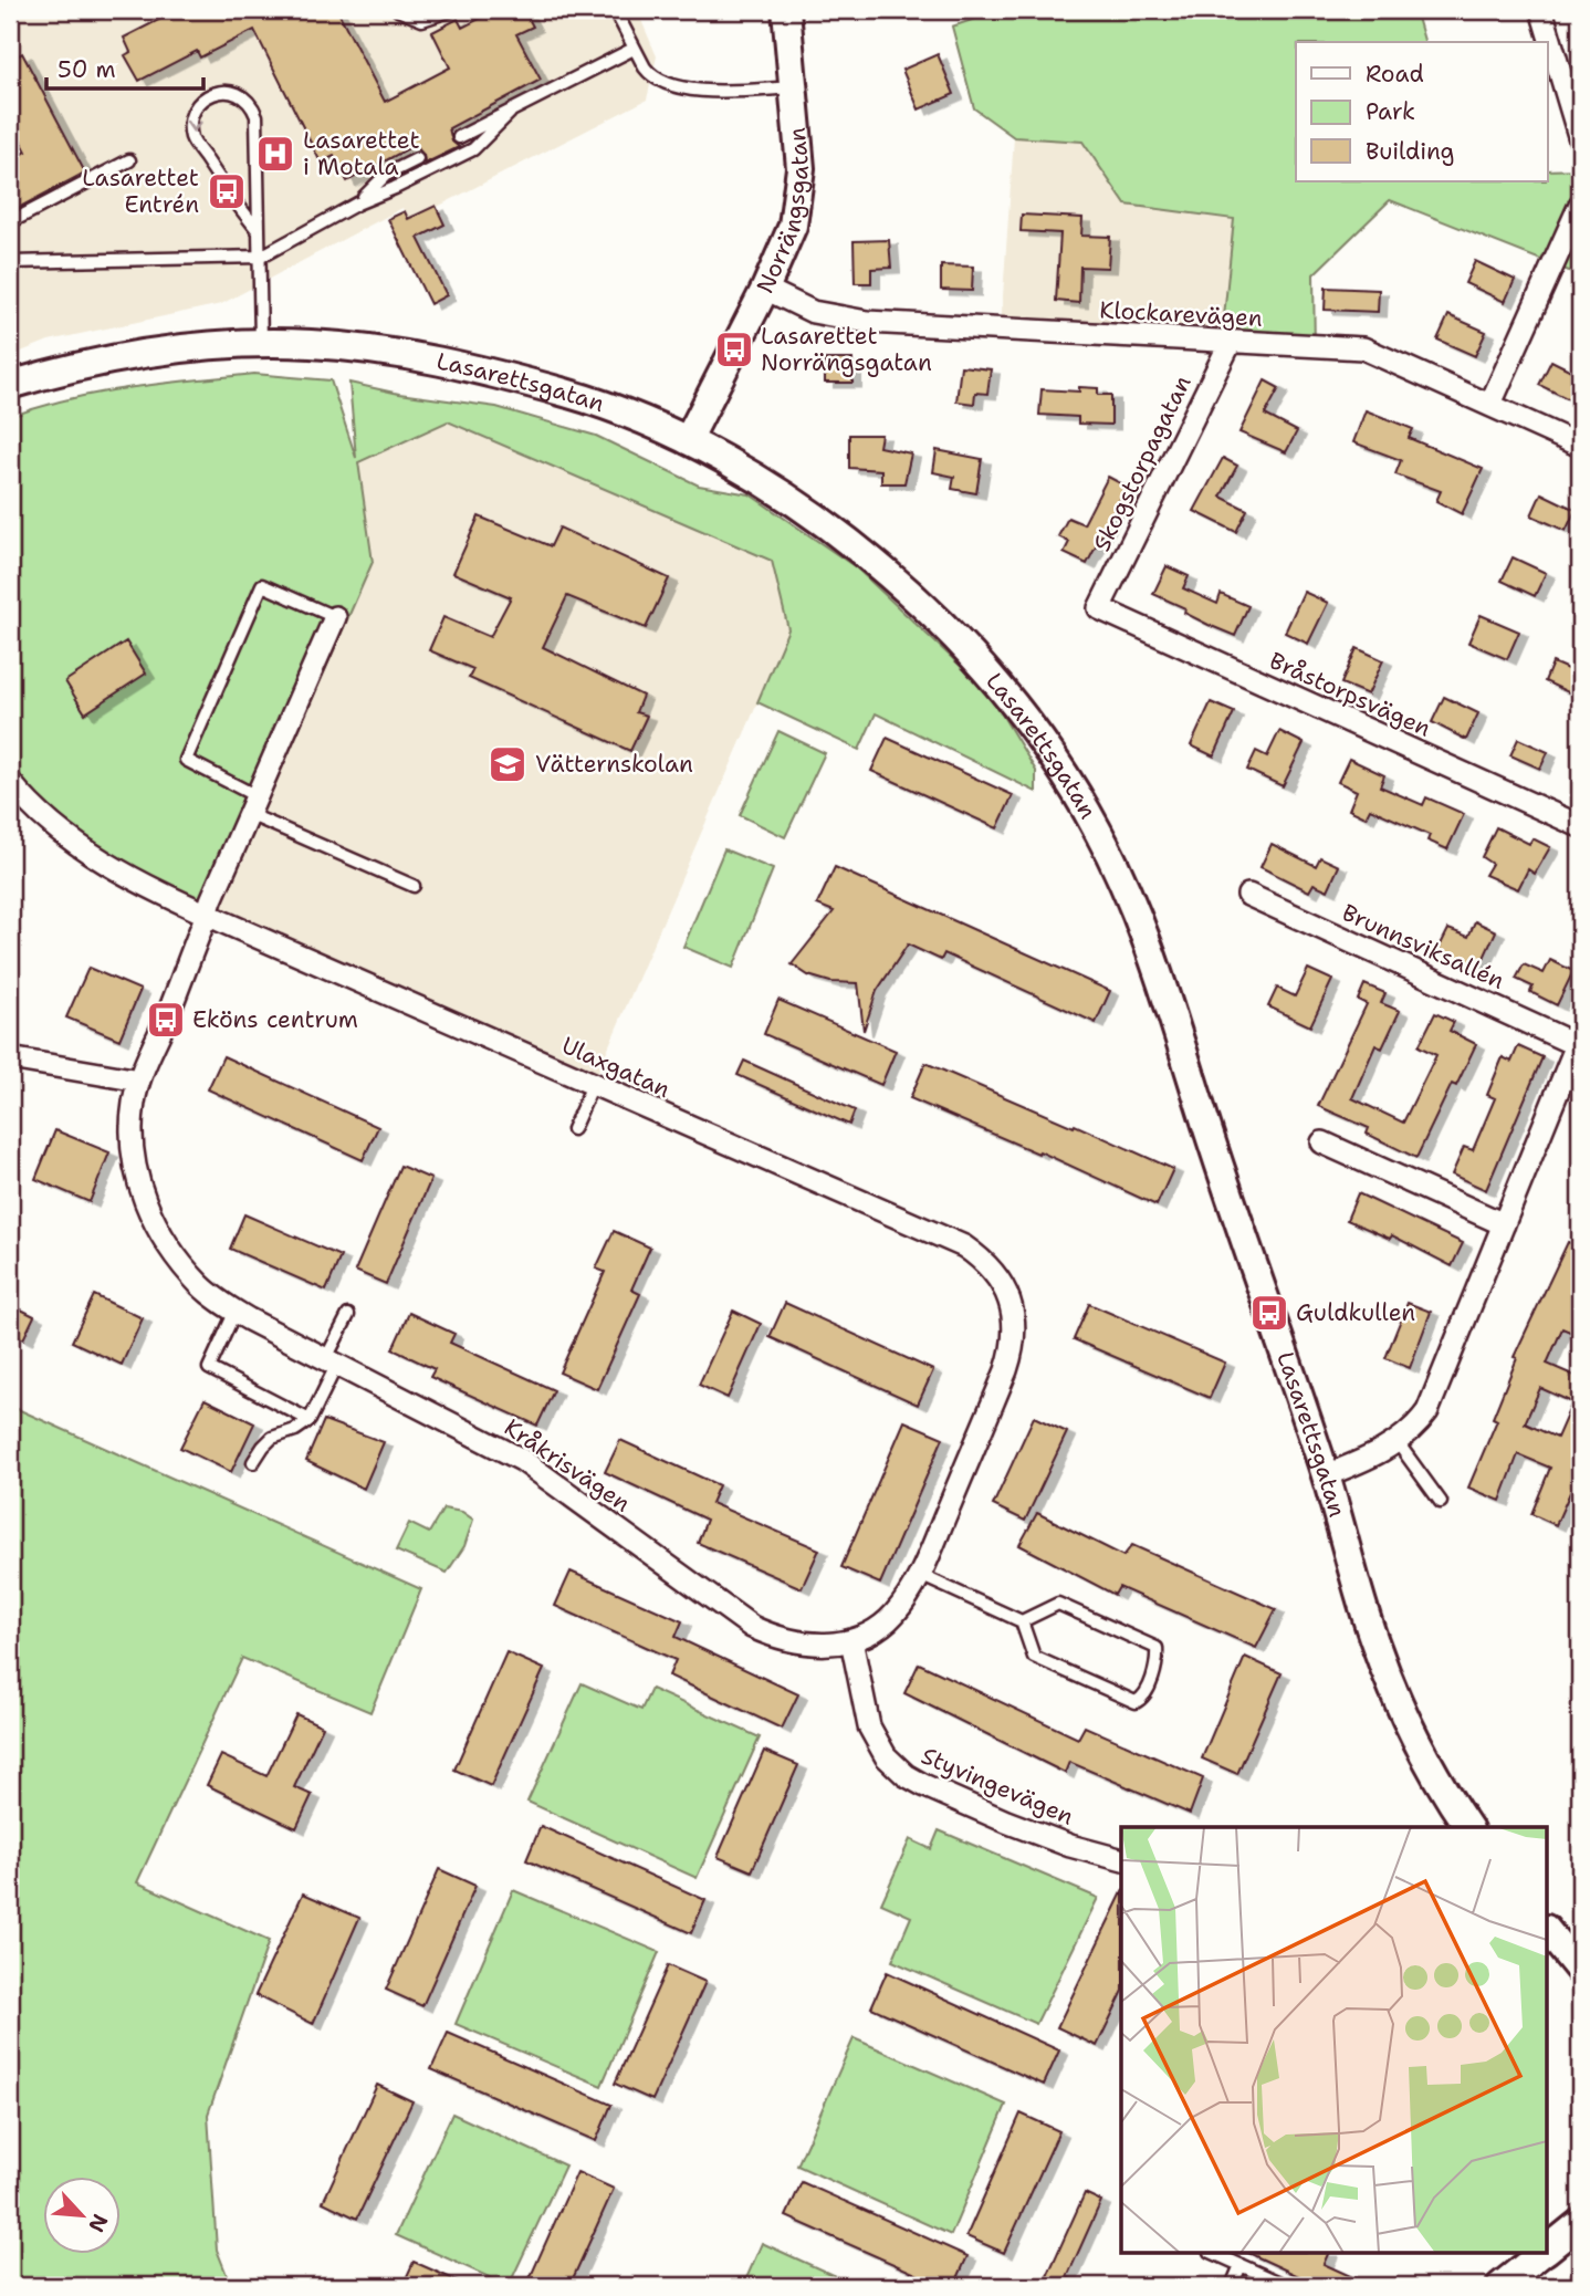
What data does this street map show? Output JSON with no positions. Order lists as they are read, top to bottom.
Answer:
{
  "streets": {
    "street": [
      "Norrängsgatan",
      "Klockarevägen",
      "Lasarettsgatan",
      "Skogstorpagatan",
      "Bråstorpsvägen",
      "Brunnsviksallén",
      "Ulaxgatan",
      "Kråkrisvägen",
      "Styvingevägen"
    ]
  },
  "crossings": [
    ["Norrängsgatan", "Klockarevägen"],
    ["Norrängsgatan", "Lasarettsgatan"],
    ["Klockarevägen", "Skogstorpagatan"],
    ["Lasarettsgatan", "Brunnsviksallén"],
    ["Skogstorpagatan", "Bråstorpsvägen"],
    ["Ulaxgatan", "Kråkrisvägen"],
    ["Kråkrisvägen", "Styvingevägen"]
  ],
  "places": {
    "hospital": ["Lasarettet i Motala"],
    "bus stop": [
      "Lasarettet Entrén",
      "Lasarettet Norrängsgatan",
      "Eköns centrum",
      "Guldkullen"
    ],
    "school or university": ["Vätternskolan"]
  },
  "legend": ["Road", "Park", "Building"],
  "scale_bar": "50 m",
  "north": "bottom right"
}
